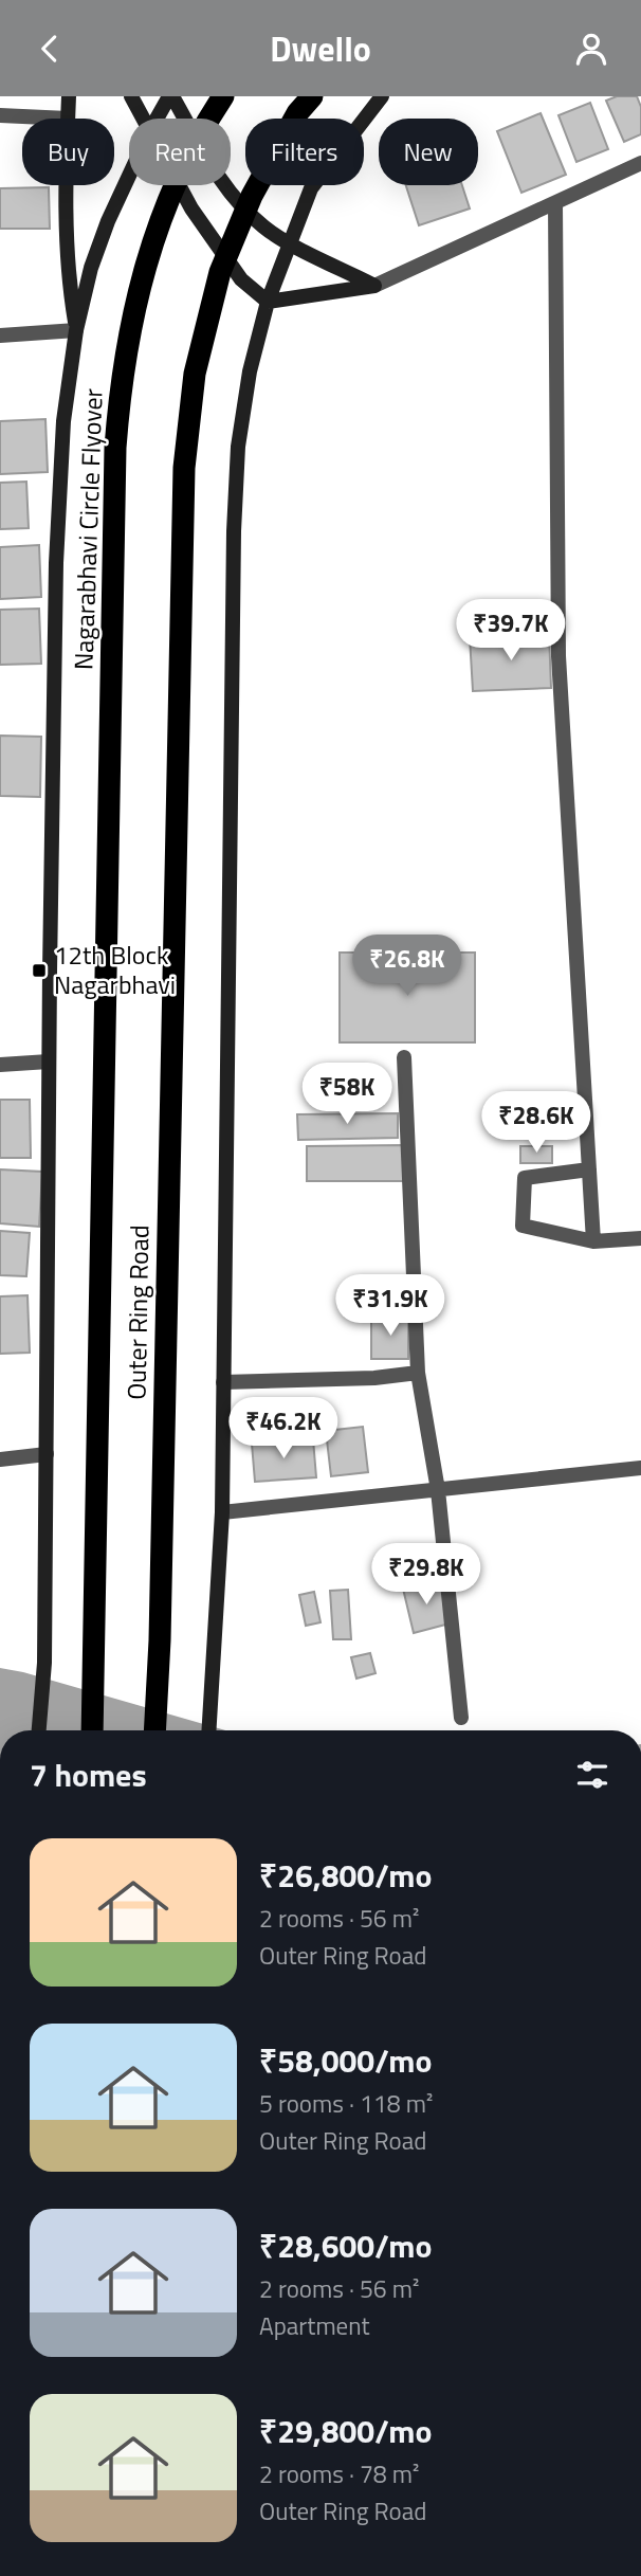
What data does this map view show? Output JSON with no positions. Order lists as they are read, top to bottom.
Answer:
{
  "streets": {
    "highway": ["Nagarabhavi Circle Flyover", "Outer Ring Road"]
  },
  "crossings": [
    ["Nagarabhavi Circle Flyover", "Outer Ring Road"]
  ],
  "places": {
    "transit": ["12th Block Nagarbhavi"]
  },
  "page": {
    "header": "Dwello",
    "chip": [
      "Buy",
      "Rent",
      "Filters",
      "New"
    ],
    "price": [
      "₹39.7K",
      "₹26.8K",
      "₹58K",
      "₹28.6K",
      "₹31.9K",
      "₹46.2K",
      "₹29.8K"
    ],
    "heading": "7 homes",
    "list": [
      {
        "name": "₹26,800/mo",
        "note": "2 rooms · 56 m² · Outer Ring Road"
      },
      {
        "name": "₹58,000/mo",
        "note": "5 rooms · 118 m² · Outer Ring Road"
      },
      {
        "name": "₹28,600/mo",
        "note": "2 rooms · 56 m² · Apartment"
      },
      {
        "name": "₹29,800/mo",
        "note": "2 rooms · 78 m² · Outer Ring Road"
      }
    ]
  }
}
